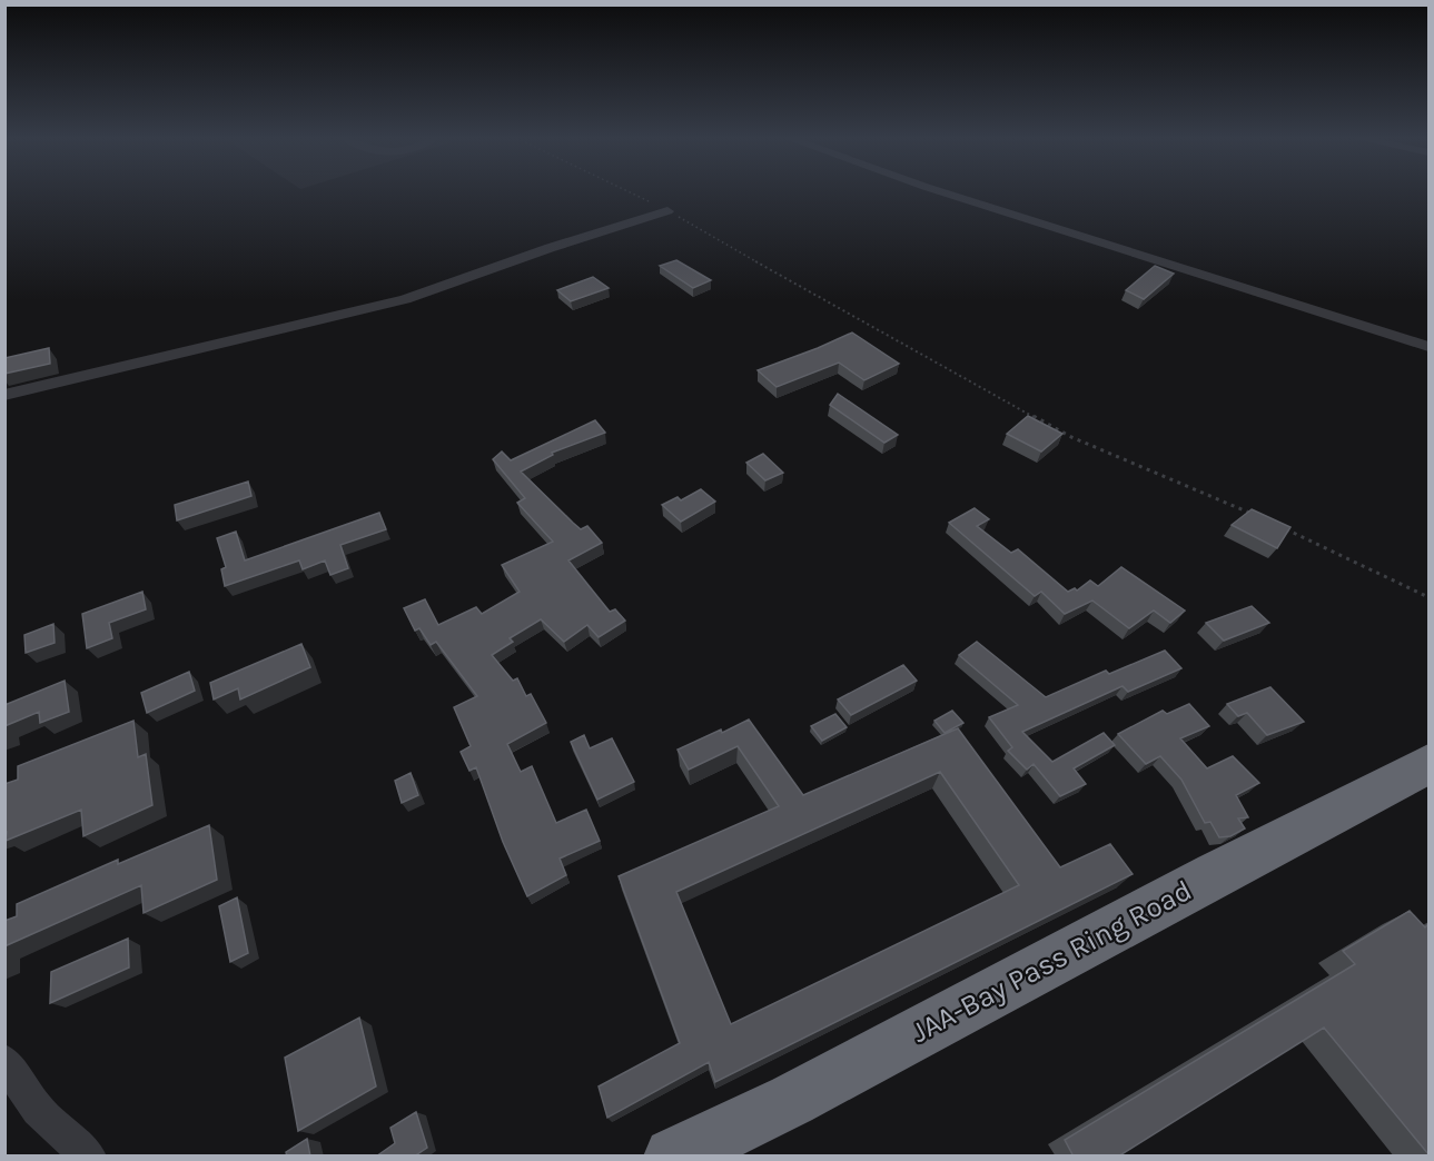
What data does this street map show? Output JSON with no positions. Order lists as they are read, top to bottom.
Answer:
{
  "streets": {
    "highway": ["JAA-Bay Pass Ring Road"]
  }
}
